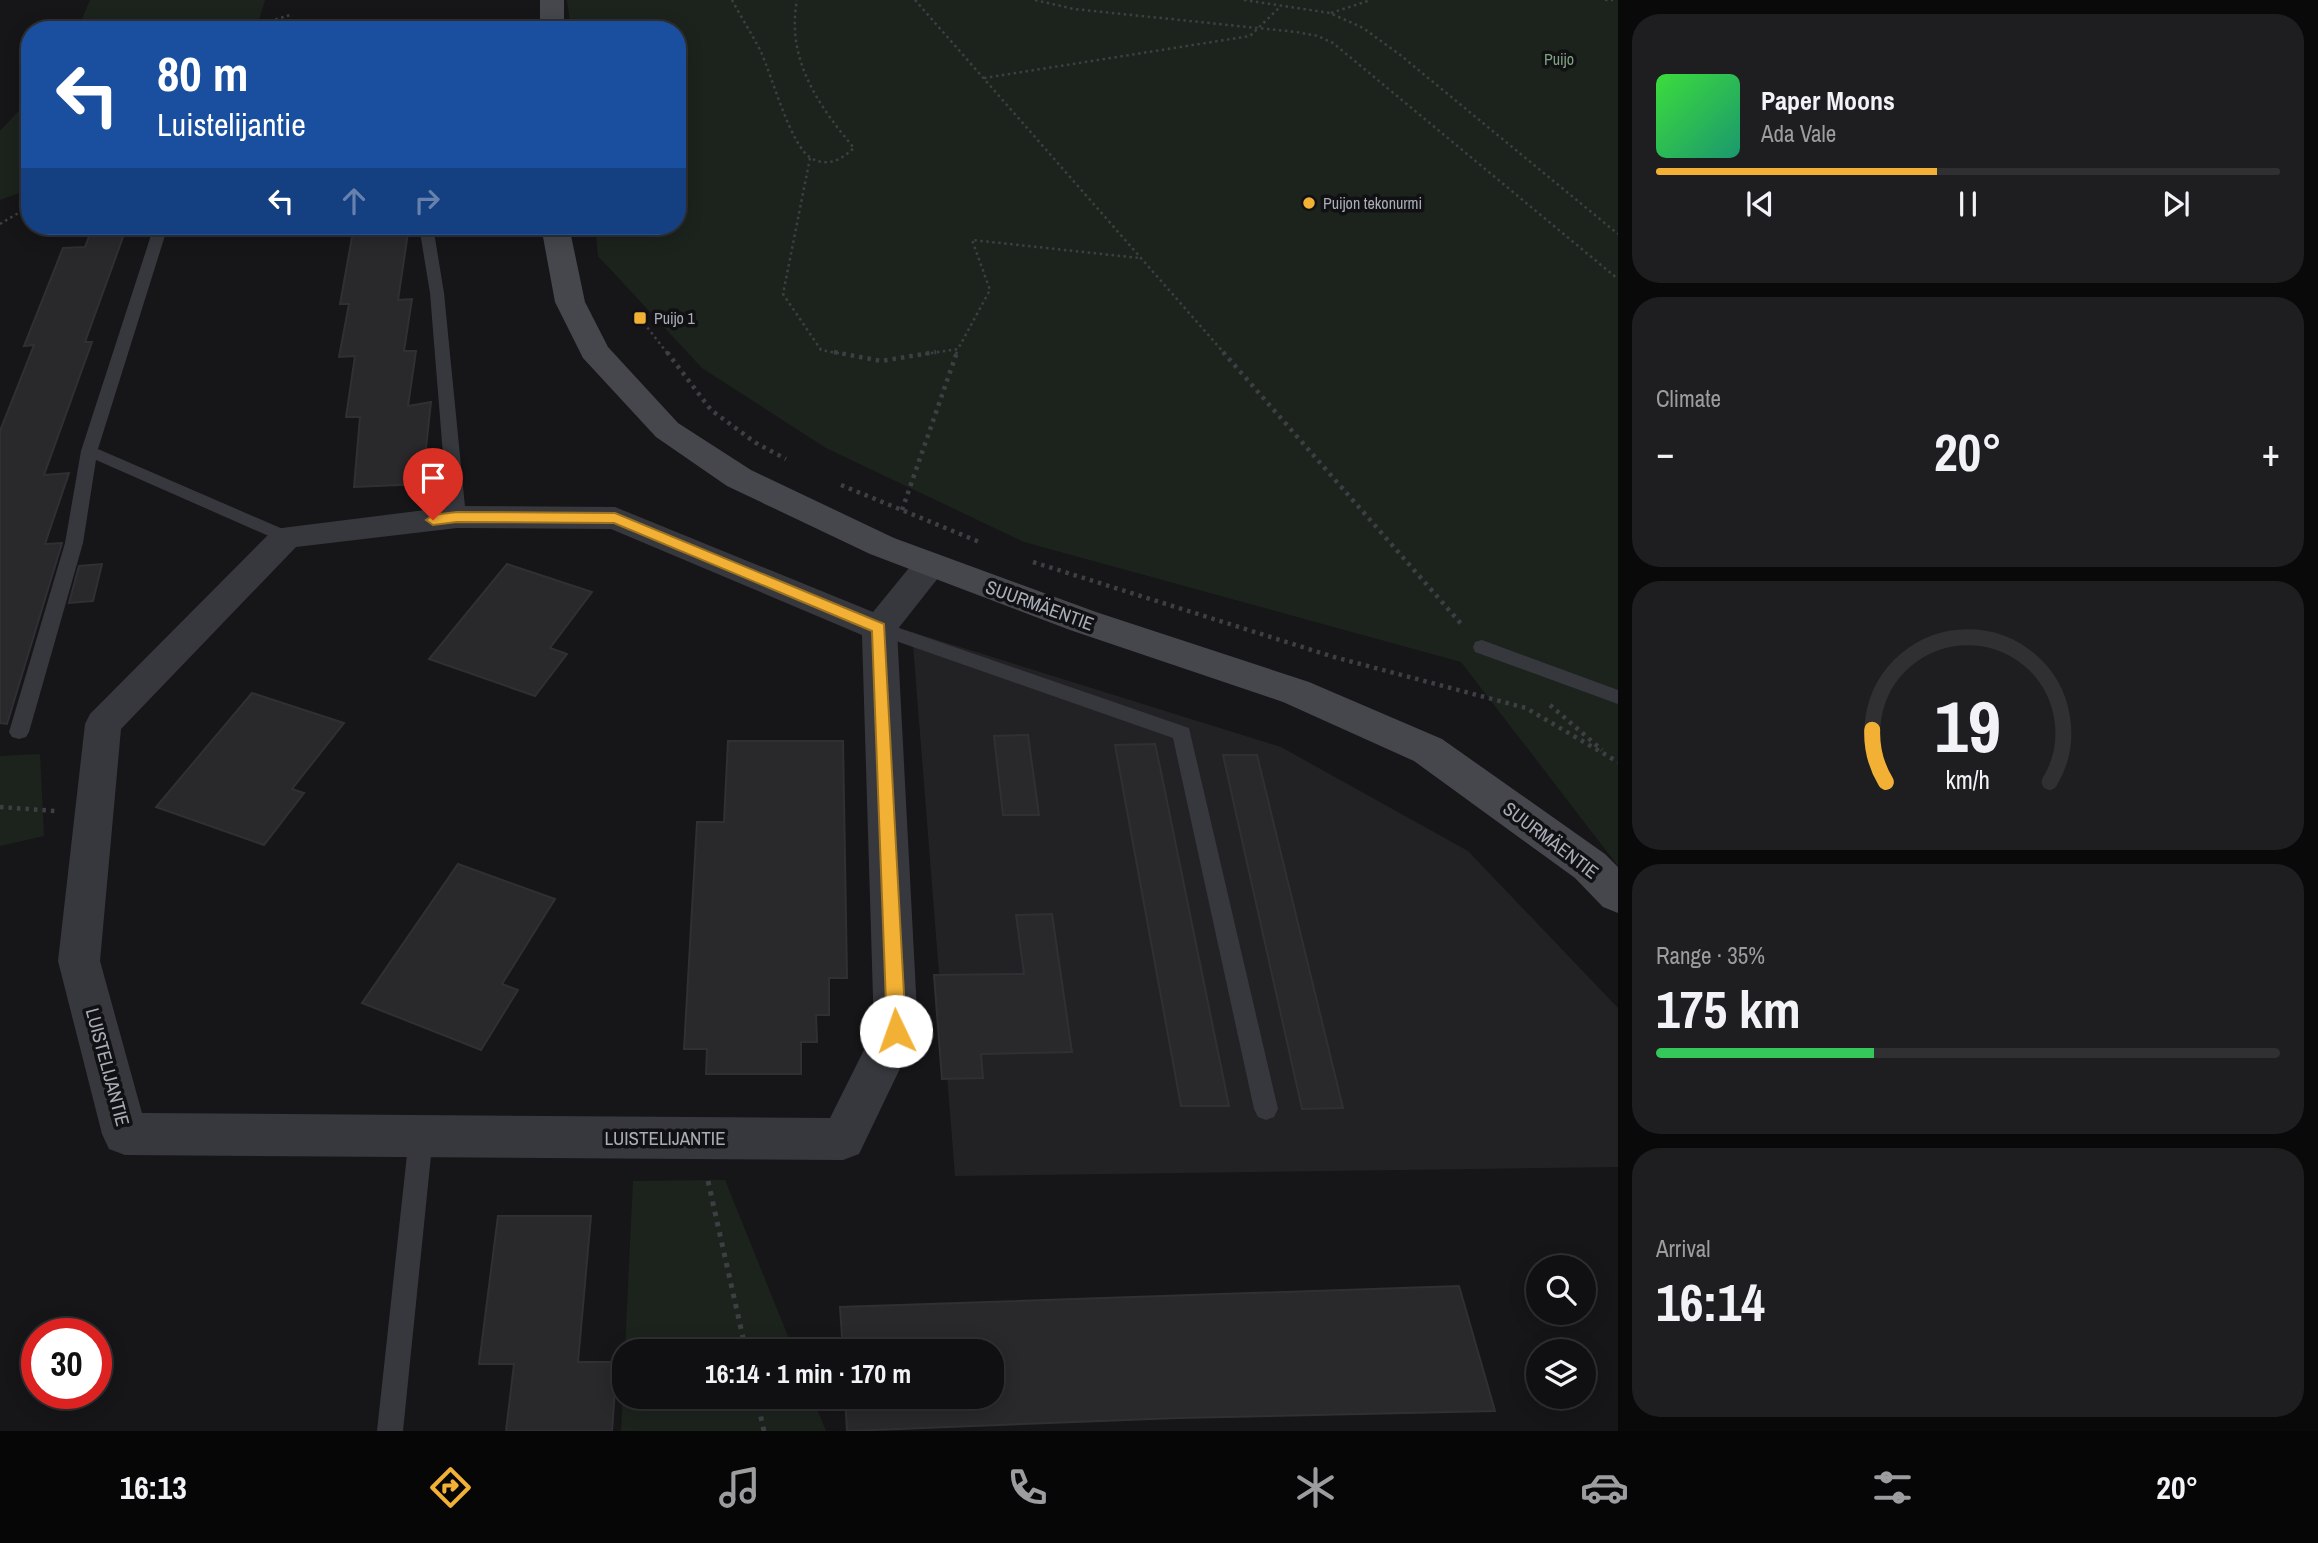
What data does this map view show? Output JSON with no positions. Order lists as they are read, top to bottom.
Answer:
{
  "streets": {
    "main road": ["SUURMÄENTIE"],
    "street": ["LUISTELIJANTIE"]
  },
  "parks": ["Puijo"],
  "places": {
    "other": ["Puijon tekonurmi"],
    "transit": ["Puijo 1"]
  },
  "page": {
    "turn": ["80 m", "Luistelijantie"],
    "song": ["Paper Moons", "Ada Vale"],
    "tile": [
      "Climate",
      ["Range · 35%", "175 km"],
      ["Arrival", "16:14"]
    ],
    "heat": ["−", "20°", "+"],
    "limit": "30",
    "trip": "16:14 · 1 min · 170 m",
    "tabs": ["16:13", "20°"],
    "gauge": ["19", "km/h"]
  }
}
